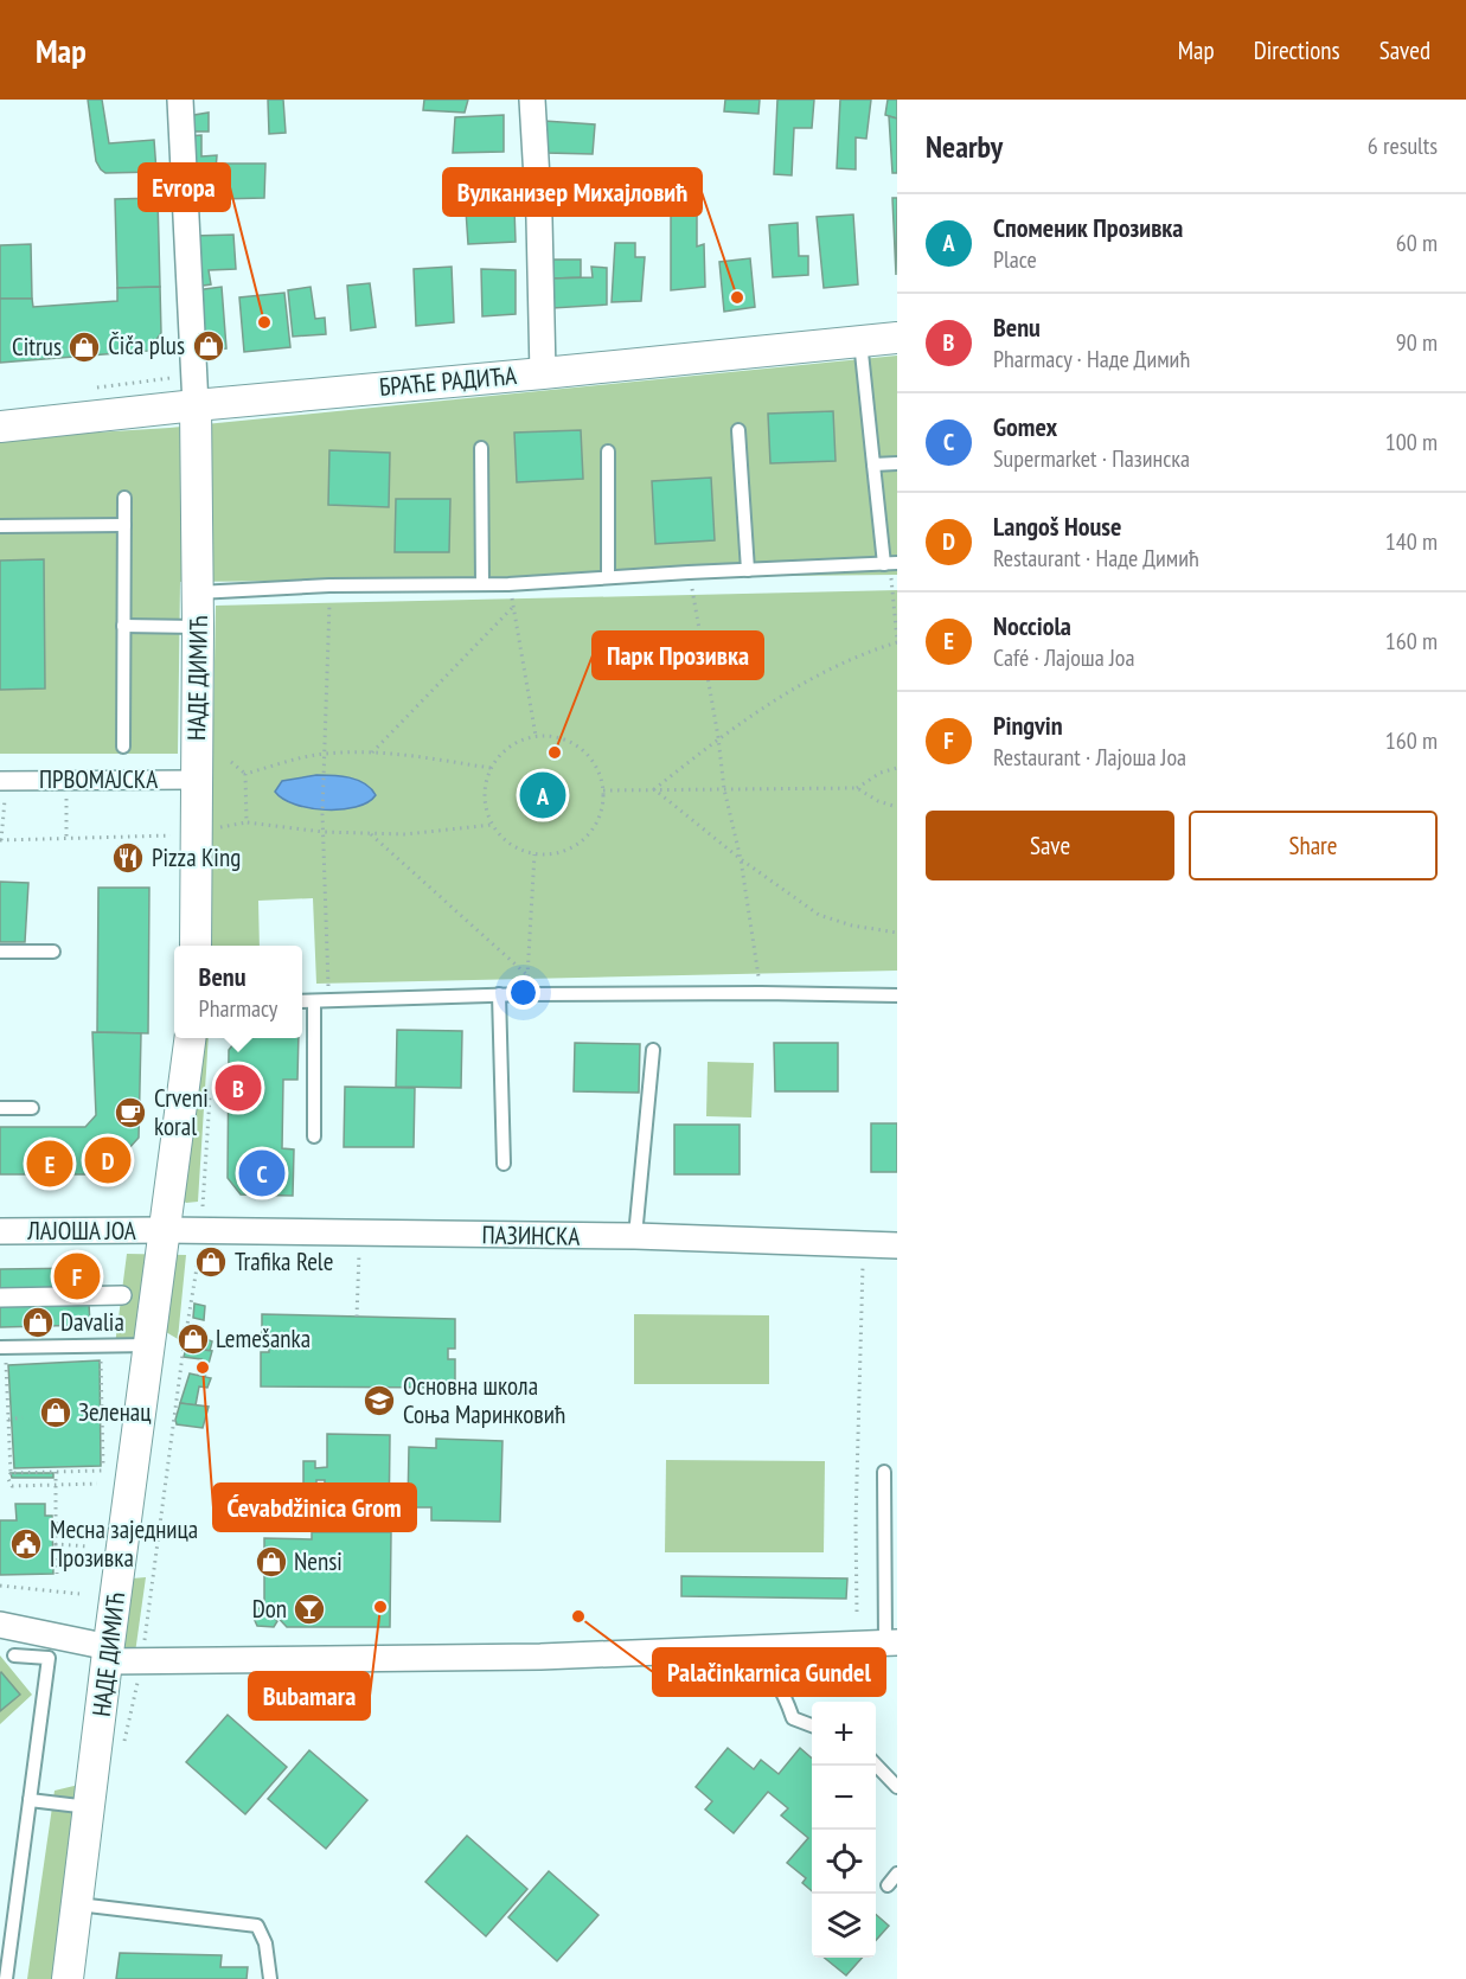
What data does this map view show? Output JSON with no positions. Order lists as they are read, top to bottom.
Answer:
{
  "streets": {
    "street": [
      "БРАЋЕ РАДИЋА",
      "НАДЕ ДИМИЋ",
      "ПРВОМАЈСКА",
      "ЛАЈОША ЈОА",
      "ПАЗИНСКА"
    ]
  },
  "crossings": [
    ["БРАЋЕ РАДИЋА", "НАДЕ ДИМИЋ"],
    ["НАДЕ ДИМИЋ", "ПРВОМАЈСКА"],
    ["НАДЕ ДИМИЋ", "ЛАЈОША ЈОА"],
    ["НАДЕ ДИМИЋ", "ПАЗИНСКА"],
    ["ЛАЈОША ЈОА", "ПАЗИНСКА"]
  ],
  "places": {
    "other": [
      "Вулканизер Михајловић",
      "Evropa",
      "Парк Прозивка",
      "Ćevabdžinica Grom",
      "Bubamara",
      "Palačinkarnica Gundel"
    ],
    "shop": [
      "Čiča plus",
      "Citrus",
      "Trafika Rele",
      "Davalia",
      "Lemešanka",
      "Зеленац",
      "Nensi"
    ],
    "restaurant": ["Pizza King"],
    "cafe": ["Crveni koral"],
    "school or university": ["Основна школа Соња Маринковић"],
    "public building": ["Месна заједница Прозивка"],
    "bar": ["Don"]
  },
  "page": {
    "header": "Map",
    "nav": ["Map", "Directions", "Saved"],
    "heading": ["Nearby", "6 results"],
    "list": [
      {
        "mark": "A",
        "name": "Споменик Прозивка",
        "note": "Place",
        "value": "60 m"
      },
      {
        "mark": "B",
        "name": "Benu",
        "note": "Pharmacy · Наде Димић",
        "value": "90 m"
      },
      {
        "mark": "C",
        "name": "Gomex",
        "note": "Supermarket · Пазинска",
        "value": "100 m"
      },
      {
        "mark": "D",
        "name": "Langoš House",
        "note": "Restaurant · Наде Димић",
        "value": "140 m"
      },
      {
        "mark": "E",
        "name": "Nocciola",
        "note": "Café · Лајоша Јоа",
        "value": "160 m"
      },
      {
        "mark": "F",
        "name": "Pingvin",
        "note": "Restaurant · Лајоша Јоа",
        "value": "160 m"
      }
    ],
    "pins": [
      "A",
      "B",
      "D",
      "E",
      "C",
      "F"
    ],
    "buttons": ["Save", "Share"],
    "popup": ["Benu", "Pharmacy"],
    "map_buttons": ["+", "−"]
  }
}
